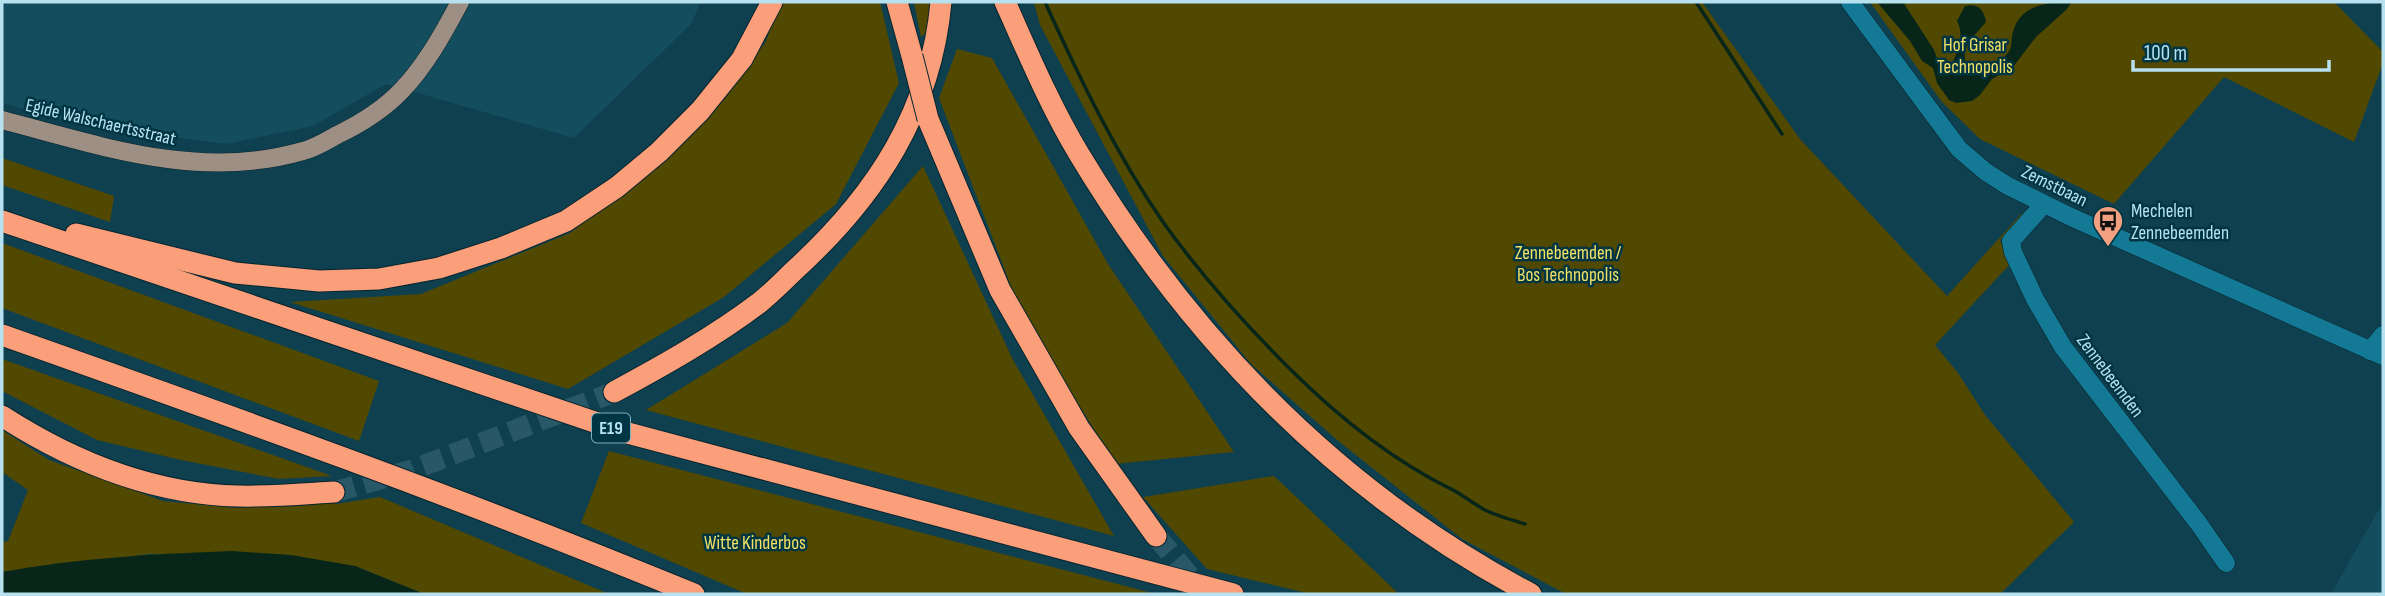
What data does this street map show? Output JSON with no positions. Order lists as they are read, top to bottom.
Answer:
{
  "streets": {
    "highway": ["E19"],
    "main road": ["Egide Walschaertsstraat"],
    "street": ["Zemstbaan", "Zennebeemden"]
  },
  "crossings": [
    ["Zemstbaan", "Zennebeemden"]
  ],
  "parks": ["Hof Grisar Technopolis", "Zennebeemden / Bos Technopolis", "Witte Kinderbos"],
  "places": {
    "bus stop": ["Mechelen Zennebeemden"]
  },
  "scale_bar": "100 m"
}
